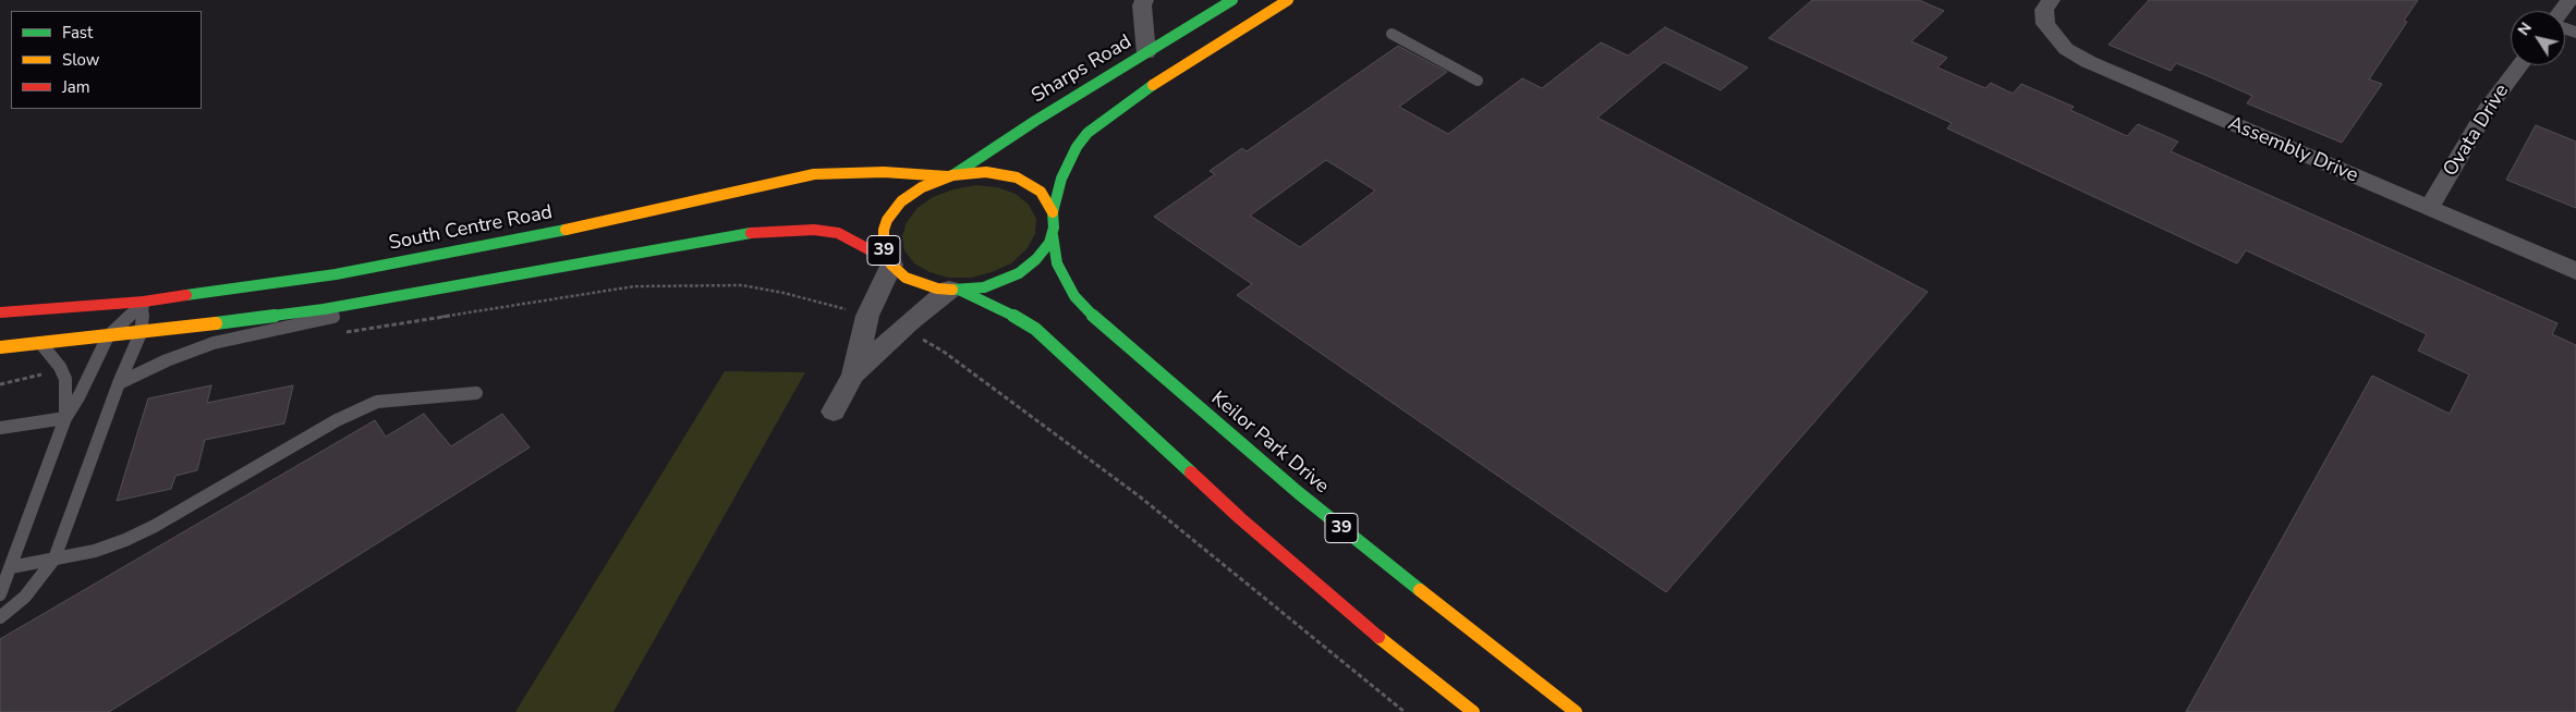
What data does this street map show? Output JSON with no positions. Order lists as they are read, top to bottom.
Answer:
{
  "streets": {
    "main road": [
      "Sharps Road",
      "South Centre Road",
      "39",
      "Keilor Park Drive"
    ],
    "street": ["Ovata Drive", "Assembly Drive"]
  },
  "crossings": [
    ["Sharps Road", "South Centre Road"],
    ["Sharps Road", "39"],
    ["Sharps Road", "Keilor Park Drive"],
    ["Ovata Drive", "Assembly Drive"],
    ["South Centre Road", "39"],
    ["South Centre Road", "Keilor Park Drive"],
    ["39", "Keilor Park Drive"]
  ],
  "legend": ["Fast", "Slow", "Jam"],
  "north": "top left"
}
